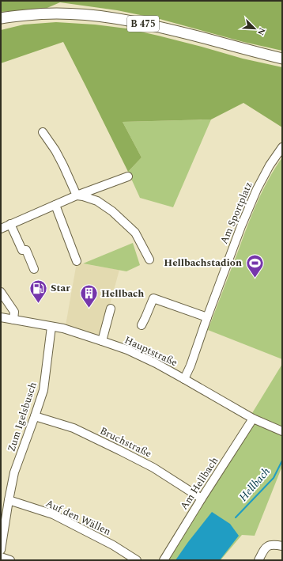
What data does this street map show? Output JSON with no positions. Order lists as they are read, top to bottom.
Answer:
{
  "streets": {
    "main road": ["B 475"],
    "street": [
      "Am Sportplatz",
      "Hauptstraße",
      "Zum Igelsbusch",
      "Bruchstraße",
      "Am Hellbach",
      "Auf den Wällen"
    ]
  },
  "crossings": [
    ["Am Sportplatz", "Hauptstraße"],
    ["Hauptstraße", "Zum Igelsbusch"],
    ["Hauptstraße", "Am Hellbach"],
    ["Zum Igelsbusch", "Bruchstraße"],
    ["Zum Igelsbusch", "Auf den Wällen"],
    ["Bruchstraße", "Am Hellbach"]
  ],
  "water": ["Hellbach"],
  "places": {
    "sports": ["Hellbachstadion"],
    "fuel station": ["Star"],
    "building": ["Hellbach"]
  },
  "north": "bottom right"
}
